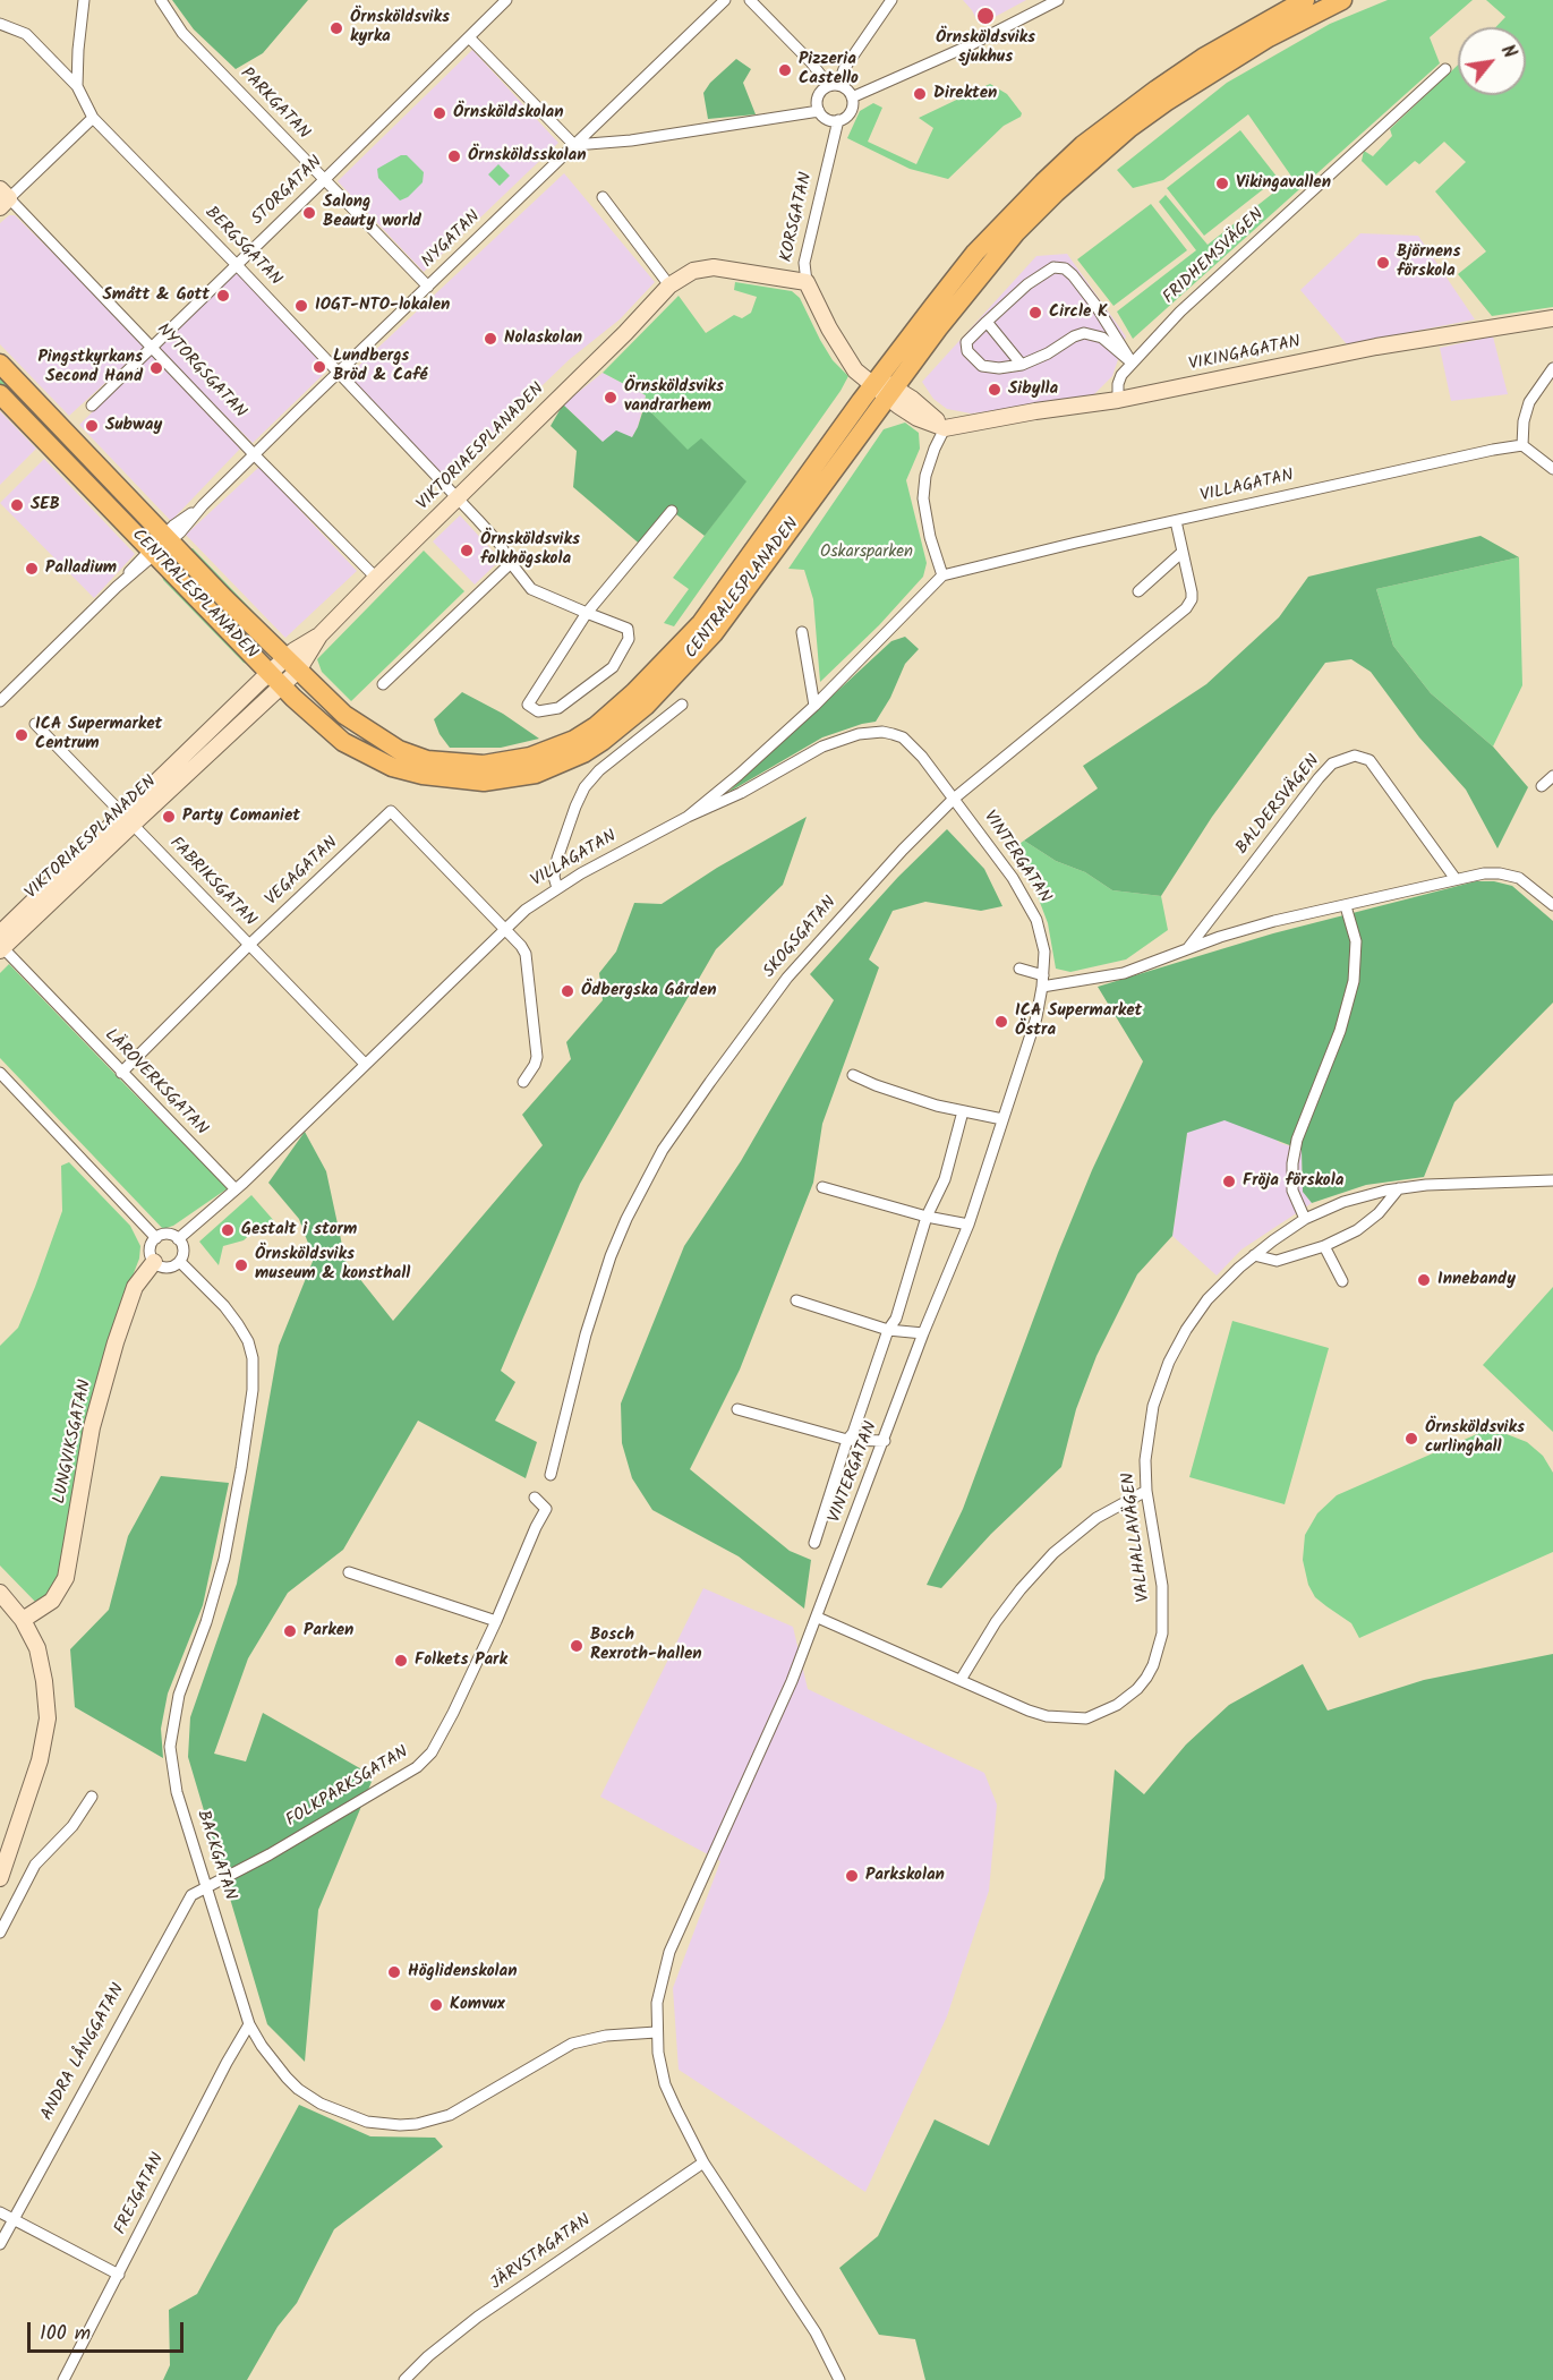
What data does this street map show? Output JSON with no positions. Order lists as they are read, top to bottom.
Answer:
{
  "streets": {
    "highway": ["CENTRALESPLANADEN"],
    "street": [
      "PARKGATAN",
      "STORGATAN",
      "KORSGATAN",
      "NYGATAN",
      "BERGSGATAN",
      "FRIDHEMSVÄGEN",
      "VIKINGAGATAN",
      "NYTORGSGATAN",
      "VIKTORIAESPLANADEN",
      "VILLAGATAN",
      "BALDERSVÄGEN",
      "VINTERGATAN",
      "VEGAGATAN",
      "FABRIKSGATAN",
      "SKOGSGATAN",
      "LÄROVERKSGATAN",
      "LUNGVIKSGATAN",
      "VALHALLAVÄGEN",
      "FOLKPARKSGATAN",
      "BACKGATAN",
      "ANDRA LÅNGGATAN",
      "FREJGATAN",
      "JÄRVSTAGATAN"
    ]
  },
  "crossings": [
    ["PARKGATAN", "STORGATAN"],
    ["PARKGATAN", "NYGATAN"],
    ["STORGATAN", "BERGSGATAN"],
    ["STORGATAN", "NYTORGSGATAN"],
    ["KORSGATAN", "VIKTORIAESPLANADEN"],
    ["KORSGATAN", "CENTRALESPLANADEN"],
    ["NYGATAN", "BERGSGATAN"],
    ["NYGATAN", "NYTORGSGATAN"],
    ["NYGATAN", "CENTRALESPLANADEN"],
    ["BERGSGATAN", "VIKTORIAESPLANADEN"],
    ["FRIDHEMSVÄGEN", "VIKINGAGATAN"],
    ["NYTORGSGATAN", "VIKTORIAESPLANADEN"],
    ["VIKTORIAESPLANADEN", "CENTRALESPLANADEN"],
    ["VIKTORIAESPLANADEN", "FABRIKSGATAN"],
    ["VIKTORIAESPLANADEN", "LÄROVERKSGATAN"],
    ["VILLAGATAN", "VINTERGATAN"],
    ["VILLAGATAN", "VEGAGATAN"],
    ["VILLAGATAN", "FABRIKSGATAN"],
    ["VILLAGATAN", "SKOGSGATAN"],
    ["VILLAGATAN", "LÄROVERKSGATAN"],
    ["VINTERGATAN", "SKOGSGATAN"],
    ["VINTERGATAN", "VALHALLAVÄGEN"],
    ["VINTERGATAN", "BACKGATAN"],
    ["VINTERGATAN", "JÄRVSTAGATAN"],
    ["VEGAGATAN", "FABRIKSGATAN"],
    ["VEGAGATAN", "LÄROVERKSGATAN"],
    ["LUNGVIKSGATAN", "BACKGATAN"],
    ["FOLKPARKSGATAN", "BACKGATAN"],
    ["FOLKPARKSGATAN", "ANDRA LÅNGGATAN"],
    ["BACKGATAN", "ANDRA LÅNGGATAN"],
    ["BACKGATAN", "FREJGATAN"]
  ],
  "parks": ["Oskarsparken"],
  "places": [
    "Örnsköldsviks sjukhus",
    "Örnsköldsviks kyrka",
    "Pizzeria Castello",
    "Direkten",
    "Örnsköldskolan",
    "Örnsköldsskolan",
    "Vikingavallen",
    "Salong Beauty world",
    "Björnens förskola",
    "Smått & Gott",
    "IOGT-NTO-lokalen",
    "Circle K",
    "Nolaskolan",
    "Lundbergs Bröd & Café",
    "Pingstkyrkans Second Hand",
    "Sibylla",
    "Örnsköldsviks vandrarhem",
    "Subway",
    "SEB",
    "Örnsköldsviks folkhögskola",
    "Palladium",
    "ICA Supermarket Centrum",
    "Party Comaniet",
    "Ödbergska Gården",
    "ICA Supermarket Östra",
    "Fröja förskola",
    "Gestalt i storm",
    "Örnsköldsviks museum & konsthall",
    "Innebandy",
    "Örnsköldsviks curlinghall",
    "Parken",
    "Bosch Rexroth-hallen",
    "Folkets Park",
    "Parkskolan",
    "Höglidenskolan",
    "Komvux"
  ],
  "scale_bar": "100 m",
  "north": "top right"
}
